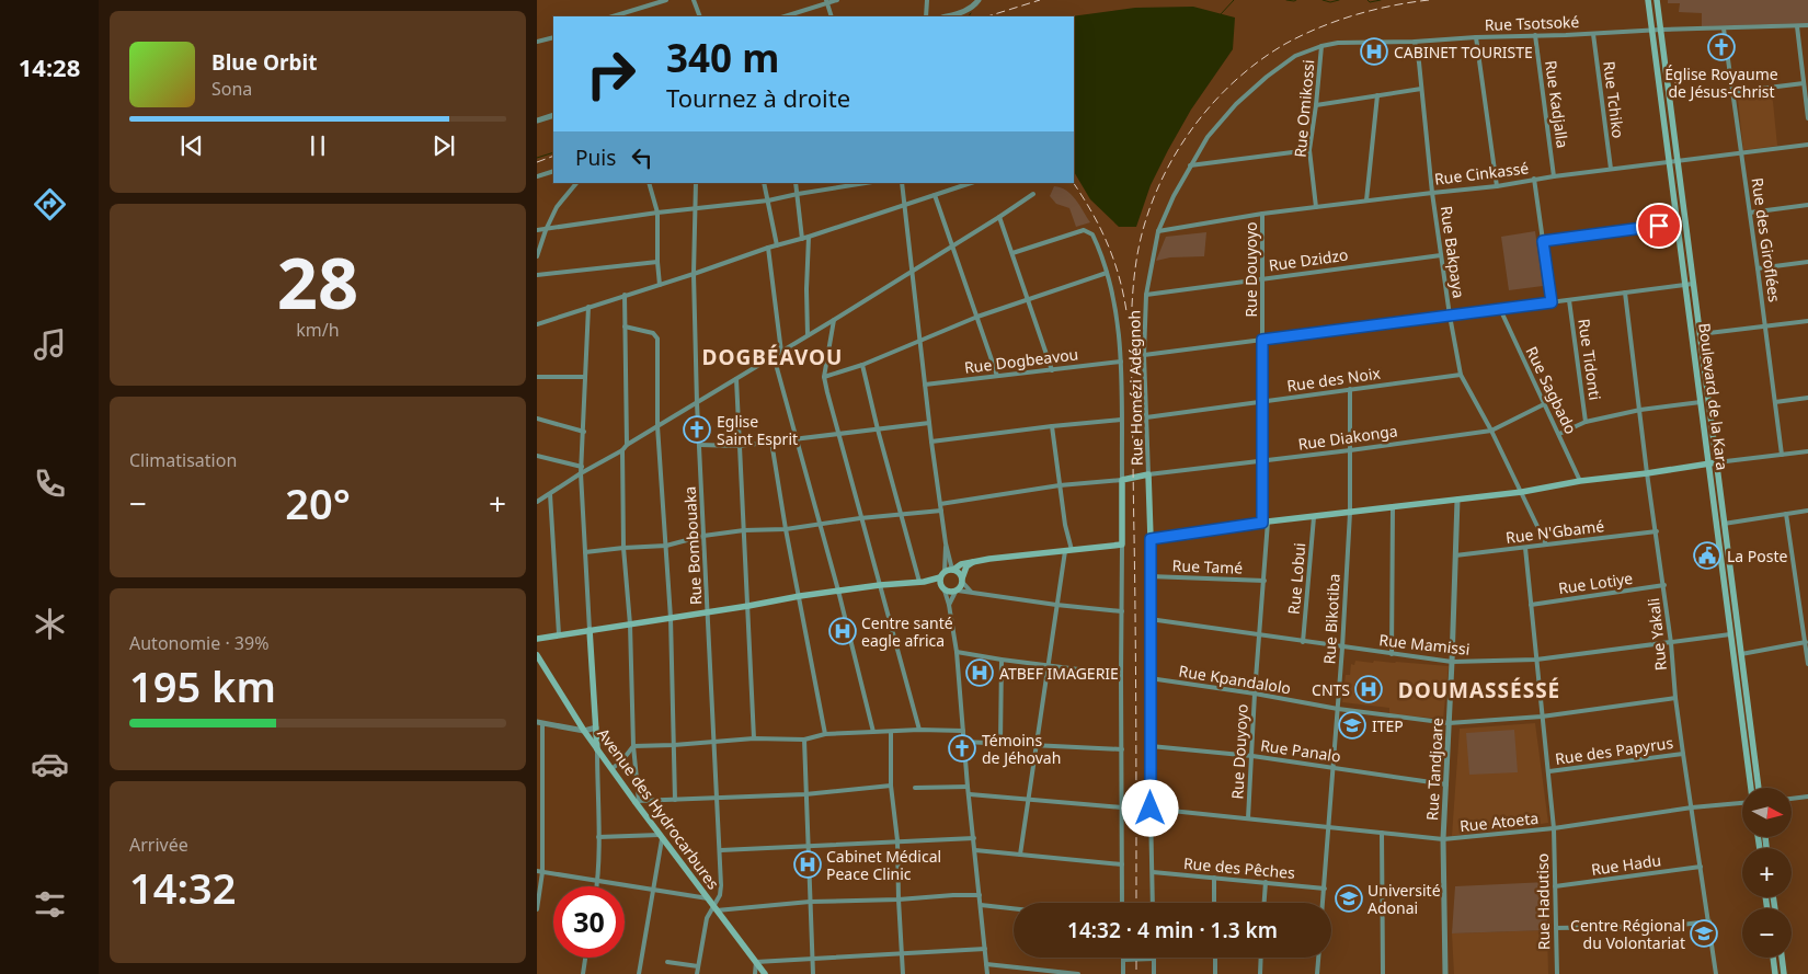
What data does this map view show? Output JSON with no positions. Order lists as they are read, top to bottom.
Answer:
{
  "streets": {
    "main road": ["Boulevard de la Kara", "Avenue des Hydrocarbures"],
    "street": [
      "Rue Tsotsoké",
      "Rue Tchiko",
      "Rue Kadjalla",
      "Rue Omikossi",
      "Rue Cinkassé",
      "Rue des Giroflées",
      "Rue Bakpaya",
      "Rue Dzidzo",
      "Rue Douyoyo",
      "Rue Tidonti",
      "Rue Dogbeavou",
      "Rue des Noix",
      "Rue Homézi Adégnoh",
      "Rue Sagbado",
      "Rue Diakonga",
      "Rue N'Gbamé",
      "Rue Bombouaka",
      "Rue Tamé",
      "Rue Lobui",
      "Rue Lotiye",
      "Rue Bikotiba",
      "Rue Yakali",
      "Rue Mamissi",
      "Rue Kpandalolo",
      "Rue Panalo",
      "Rue des Papyrus",
      "Rue Tandjoare",
      "Rue Atoeta",
      "Rue Hadu",
      "Rue des Pêches",
      "Rue Hadutiso"
    ]
  },
  "crossings": [
    ["Rue Tsotsoké", "Rue Tchiko"],
    ["Rue Tsotsoké", "Rue Kadjalla"],
    ["Rue Tsotsoké", "Rue Omikossi"],
    ["Rue Tsotsoké", "Rue des Giroflées"],
    ["Rue Tsotsoké", "Rue Bakpaya"],
    ["Rue Tsotsoké", "Rue Homézi Adégnoh"],
    ["Rue Tsotsoké", "Boulevard de la Kara"],
    ["Rue Tchiko", "Rue Cinkassé"],
    ["Rue Kadjalla", "Rue Cinkassé"],
    ["Rue Omikossi", "Rue Cinkassé"],
    ["Rue Cinkassé", "Rue des Giroflées"],
    ["Rue Cinkassé", "Rue Bakpaya"],
    ["Rue Cinkassé", "Rue Douyoyo"],
    ["Rue Cinkassé", "Rue Homézi Adégnoh"],
    ["Rue Cinkassé", "Boulevard de la Kara"],
    ["Rue Bakpaya", "Rue Dzidzo"],
    ["Rue Bakpaya", "Rue des Noix"],
    ["Rue Bakpaya", "Rue Diakonga"],
    ["Rue Bakpaya", "Rue N'Gbamé"],
    ["Rue Dzidzo", "Rue Douyoyo"],
    ["Rue Dzidzo", "Rue Homézi Adégnoh"],
    ["Rue Douyoyo", "Rue des Noix"],
    ["Rue Douyoyo", "Rue Diakonga"],
    ["Rue Douyoyo", "Rue Tamé"],
    ["Rue Douyoyo", "Rue Mamissi"],
    ["Rue Douyoyo", "Rue Kpandalolo"],
    ["Rue Douyoyo", "Rue Panalo"],
    ["Rue Douyoyo", "Rue Atoeta"],
    ["Rue des Noix", "Rue Homézi Adégnoh"],
    ["Rue des Noix", "Rue Bikotiba"],
    ["Rue Homézi Adégnoh", "Rue Diakonga"],
    ["Rue Sagbado", "Rue Diakonga"],
    ["Boulevard de la Kara", "Rue Mamissi"],
    ["Rue Diakonga", "Rue Bikotiba"],
    ["Rue N'Gbamé", "Rue Yakali"],
    ["Rue N'Gbamé", "Rue Tandjoare"],
    ["Rue N'Gbamé", "Rue Hadutiso"],
    ["Rue Bombouaka", "Avenue des Hydrocarbures"],
    ["Rue Lobui", "Rue Mamissi"],
    ["Rue Lotiye", "Rue Yakali"],
    ["Rue Lotiye", "Rue Hadutiso"],
    ["Rue Bikotiba", "Rue Mamissi"],
    ["Rue Bikotiba", "Rue Kpandalolo"],
    ["Rue Bikotiba", "Rue Panalo"],
    ["Rue Bikotiba", "Rue Atoeta"],
    ["Rue Bikotiba", "Rue des Pêches"],
    ["Rue Yakali", "Rue Mamissi"],
    ["Rue Yakali", "Rue Kpandalolo"],
    ["Rue Yakali", "Rue des Papyrus"],
    ["Rue Yakali", "Rue Atoeta"],
    ["Rue Yakali", "Rue Hadu"],
    ["Rue Mamissi", "Rue Tandjoare"],
    ["Rue Mamissi", "Rue Hadutiso"],
    ["Rue Kpandalolo", "Rue Tandjoare"],
    ["Rue Kpandalolo", "Rue Hadutiso"],
    ["Rue Panalo", "Rue Tandjoare"],
    ["Rue des Papyrus", "Rue Hadutiso"],
    ["Rue Tandjoare", "Rue Atoeta"],
    ["Rue Atoeta", "Rue Hadutiso"],
    ["Rue Hadu", "Rue Hadutiso"]
  ],
  "districts": ["DOGBÉAVOU", "DOUMASSÉSSÉ"],
  "places": {
    "church": ["Église Royaume de Jésus-Christ", "Eglise Saint Esprit", "Témoins de Jéhovah"],
    "hospital": [
      "CABINET TOURISTE",
      "Centre santé eagle africa",
      "ATBEF IMAGERIE",
      "CNTS",
      "Cabinet Médical Peace Clinic"
    ],
    "public building": ["La Poste"],
    "school or university": ["ITEP", "Université Adonai", "Centre Régional du Volontariat"]
  },
  "north": "right",
  "page": {
    "tabs": "14:28",
    "turn": ["340 m", "Tournez à droite"],
    "song": ["Blue Orbit", "Sona"],
    "then": "Puis",
    "tile": [
      ["28", "km/h"],
      "Climatisation",
      ["Autonomie · 39%", "195 km"],
      ["Arrivée", "14:32"]
    ],
    "heat": ["−", "20°", "+"],
    "map_buttons": ["+", "−"],
    "limit": "30",
    "trip": "14:32 · 4 min · 1.3 km"
  }
}
